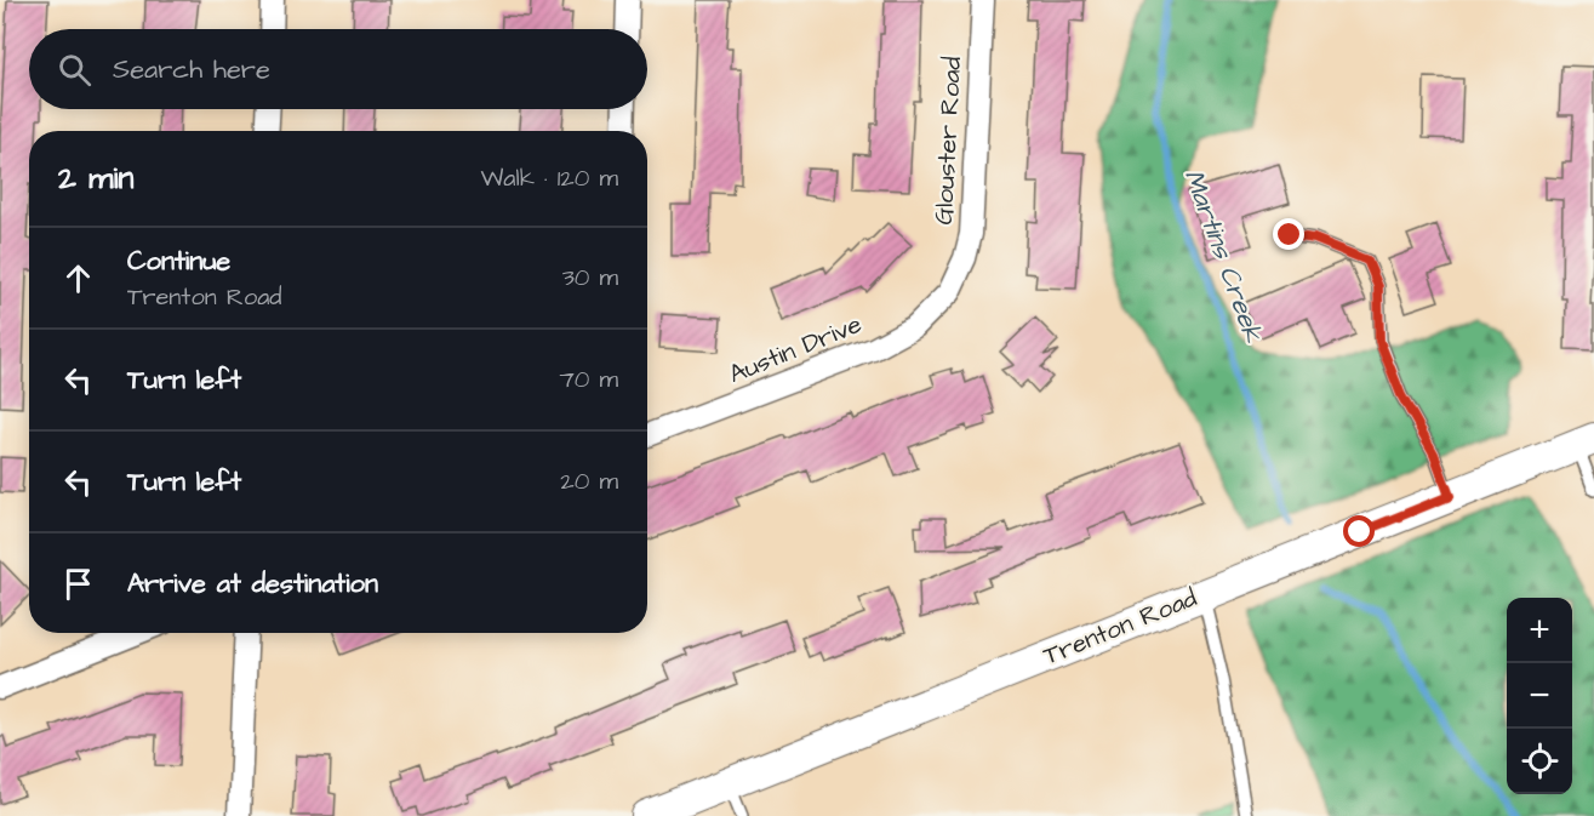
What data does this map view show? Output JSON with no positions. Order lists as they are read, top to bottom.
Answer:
{
  "streets": {
    "main road": ["Trenton Road"],
    "street": ["Glouster Road", "Austin Drive"]
  },
  "crossings": [
    ["Glouster Road", "Austin Drive"]
  ],
  "water": ["Martins Creek"],
  "page": {
    "search": "Search here",
    "heading": ["2 min", "Walk · 120 m"],
    "list": [
      ["Continue", "Trenton Road", "30 m"],
      ["Turn left", "70 m"],
      ["Turn left", "20 m"],
      "Arrive at destination"
    ],
    "map_buttons": ["+", "−"]
  }
}
